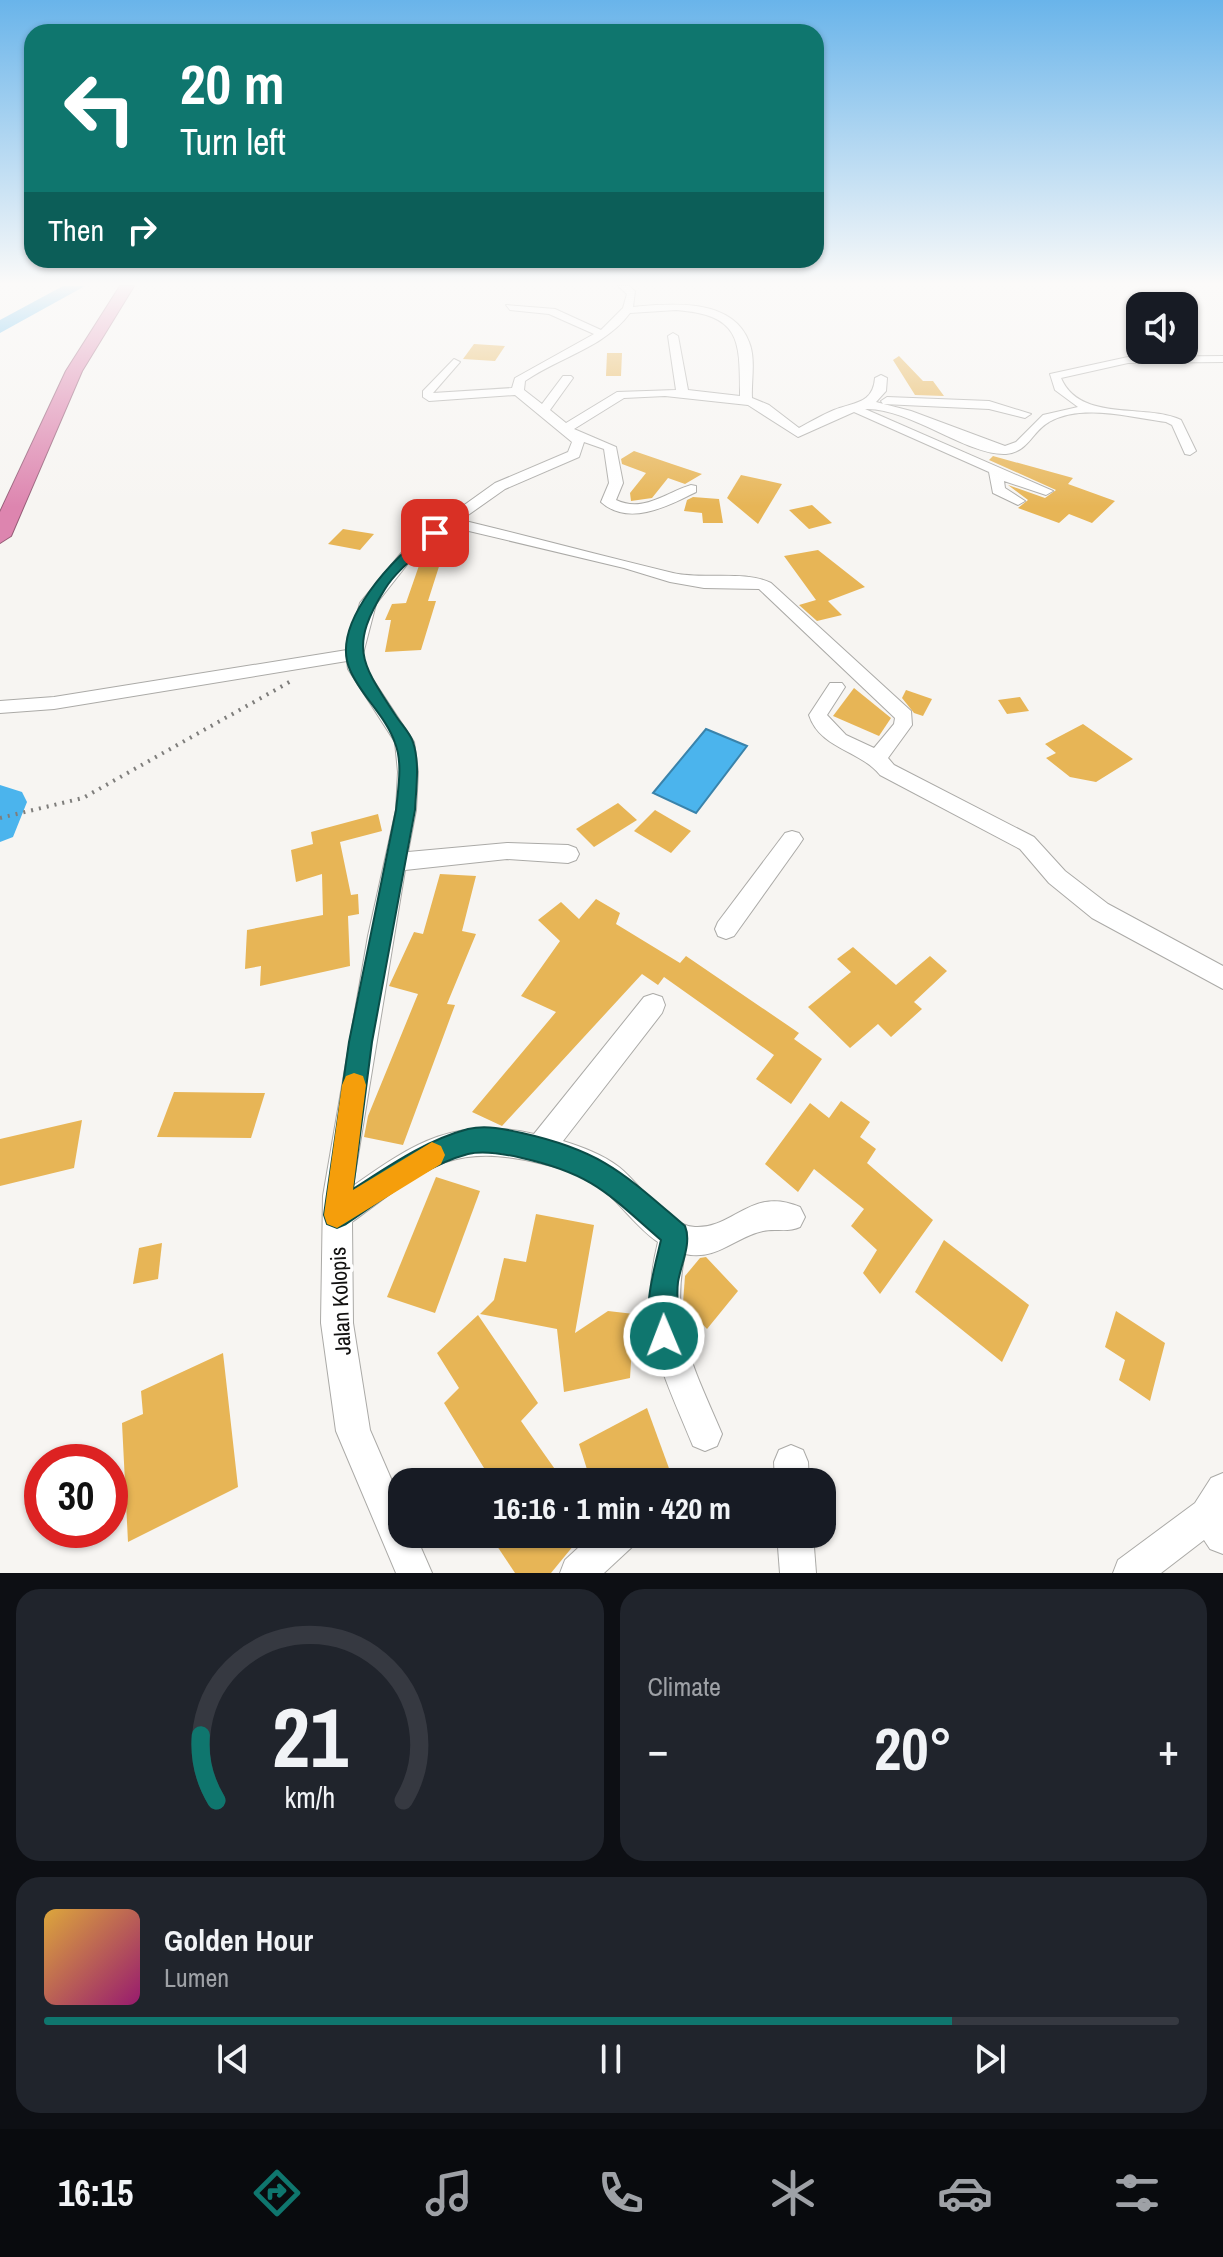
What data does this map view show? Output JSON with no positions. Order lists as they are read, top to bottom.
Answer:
{
  "streets": {
    "street": ["Jalan Kolopis"]
  },
  "page": {
    "turn": ["20 m", "Turn left"],
    "then": "Then",
    "limit": "30",
    "trip": "16:16 · 1 min · 420 m",
    "tile": "Climate",
    "heat": ["−", "20°", "+"],
    "song": ["Golden Hour", "Lumen"],
    "tabs": "16:15",
    "gauge": ["21", "km/h"]
  }
}
